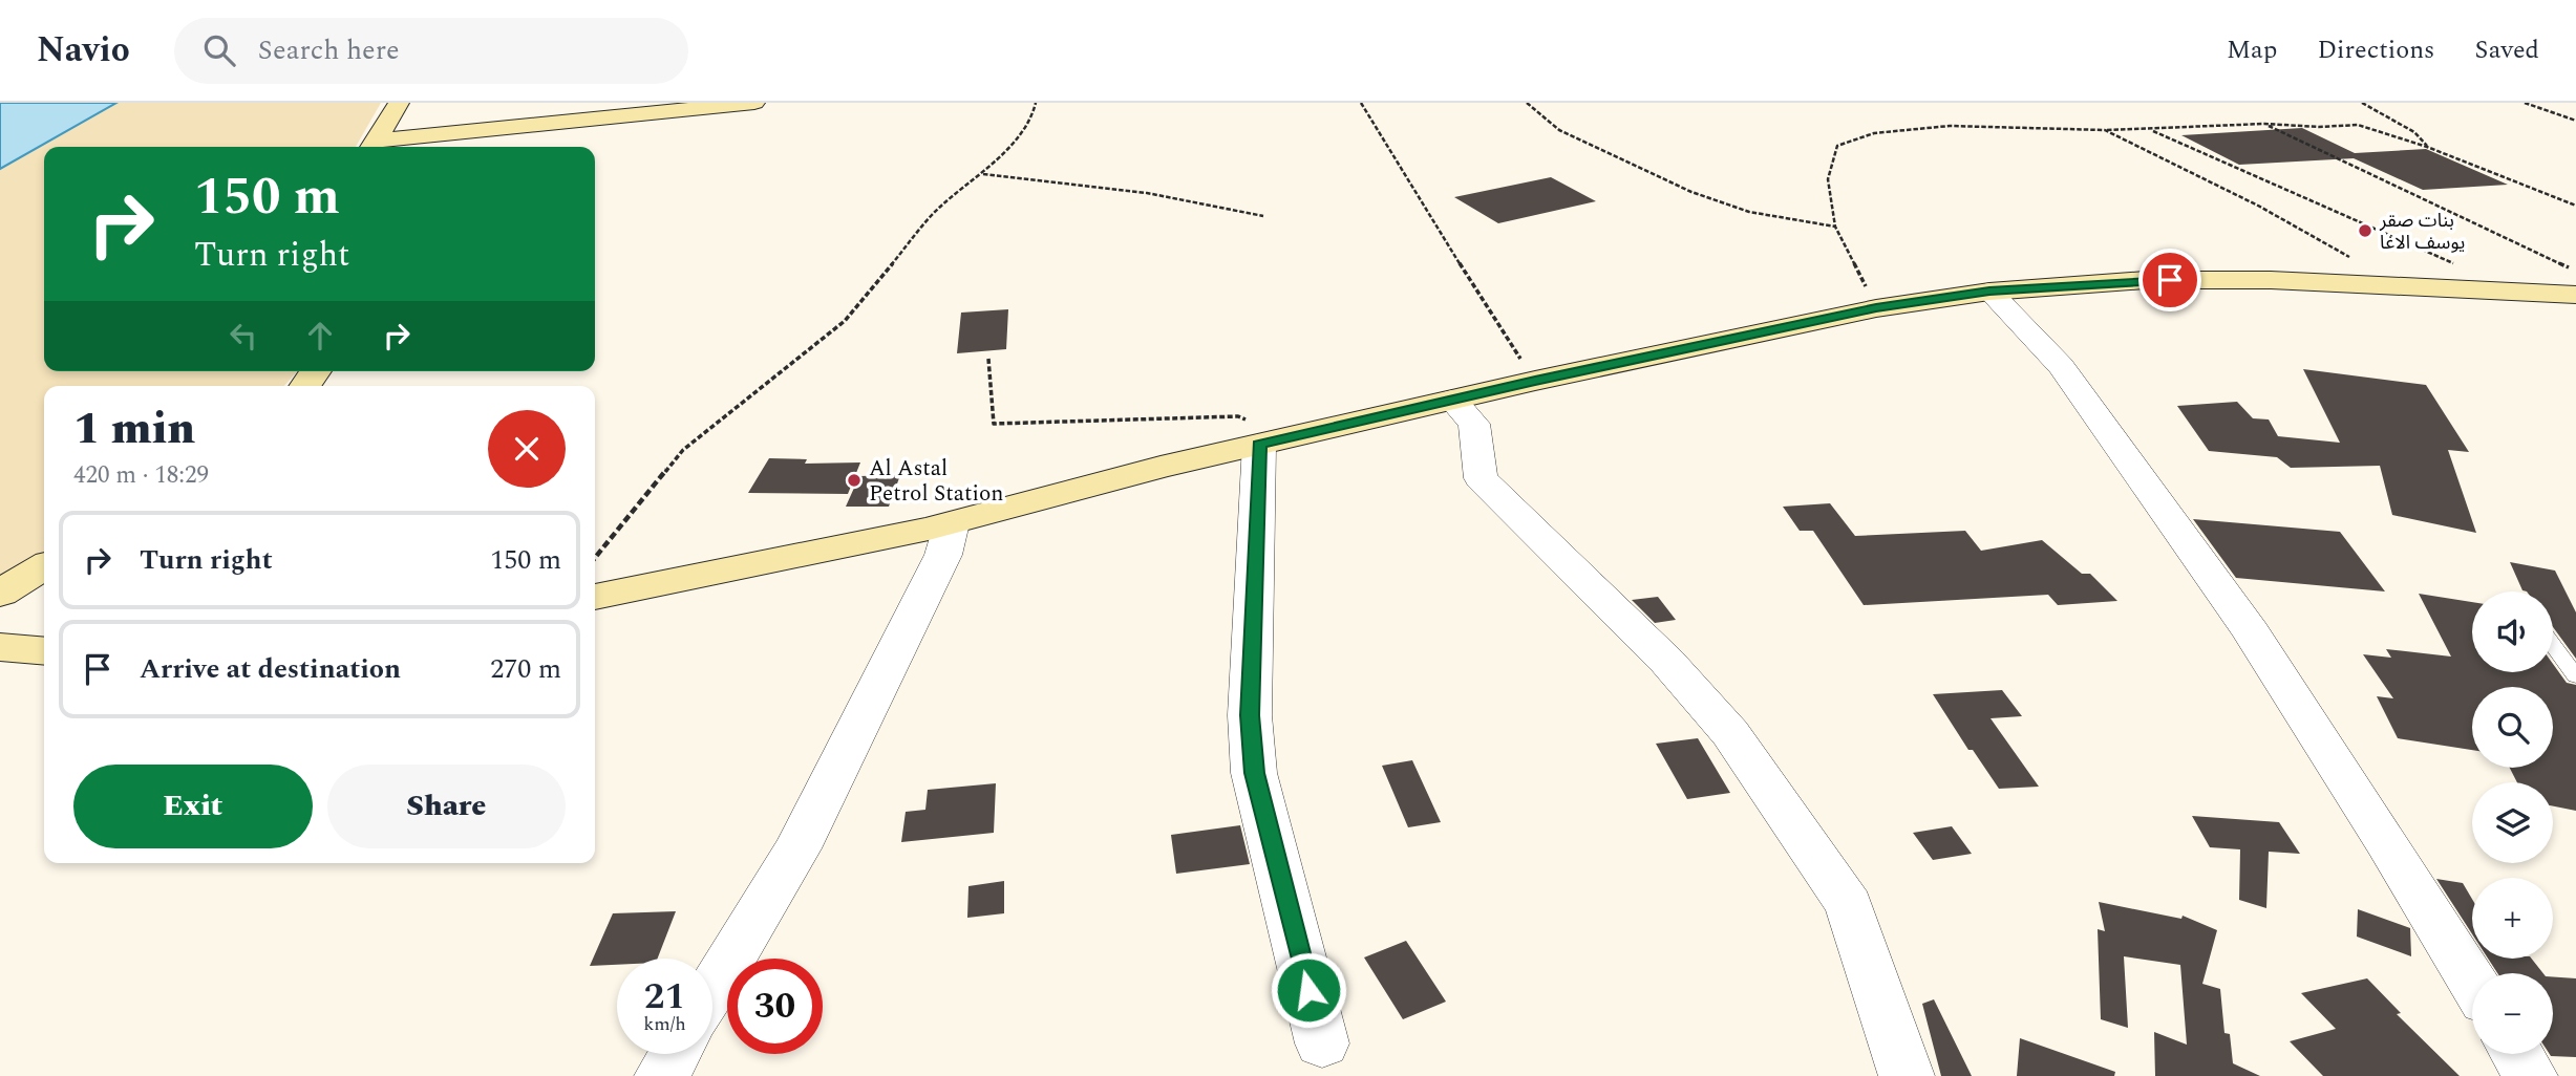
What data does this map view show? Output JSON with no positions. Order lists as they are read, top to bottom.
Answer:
{
  "places": ["بنات صقر يوسف الاغا", "Al Astal Petrol Station"],
  "page": {
    "header": "Navio",
    "search": "Search here",
    "nav": ["Map", "Directions", "Saved"],
    "turn": ["150 m", "Turn right"],
    "heading": ["1 min", "420 m · 18:29"],
    "list": [
      {
        "name": "Turn right",
        "value": "150 m"
      },
      {
        "name": "Arrive at destination",
        "value": "270 m"
      }
    ],
    "map_buttons": ["+", "−"],
    "buttons": ["Exit", "Share"],
    "speed": "21 km/h",
    "limit": "30"
  }
}
